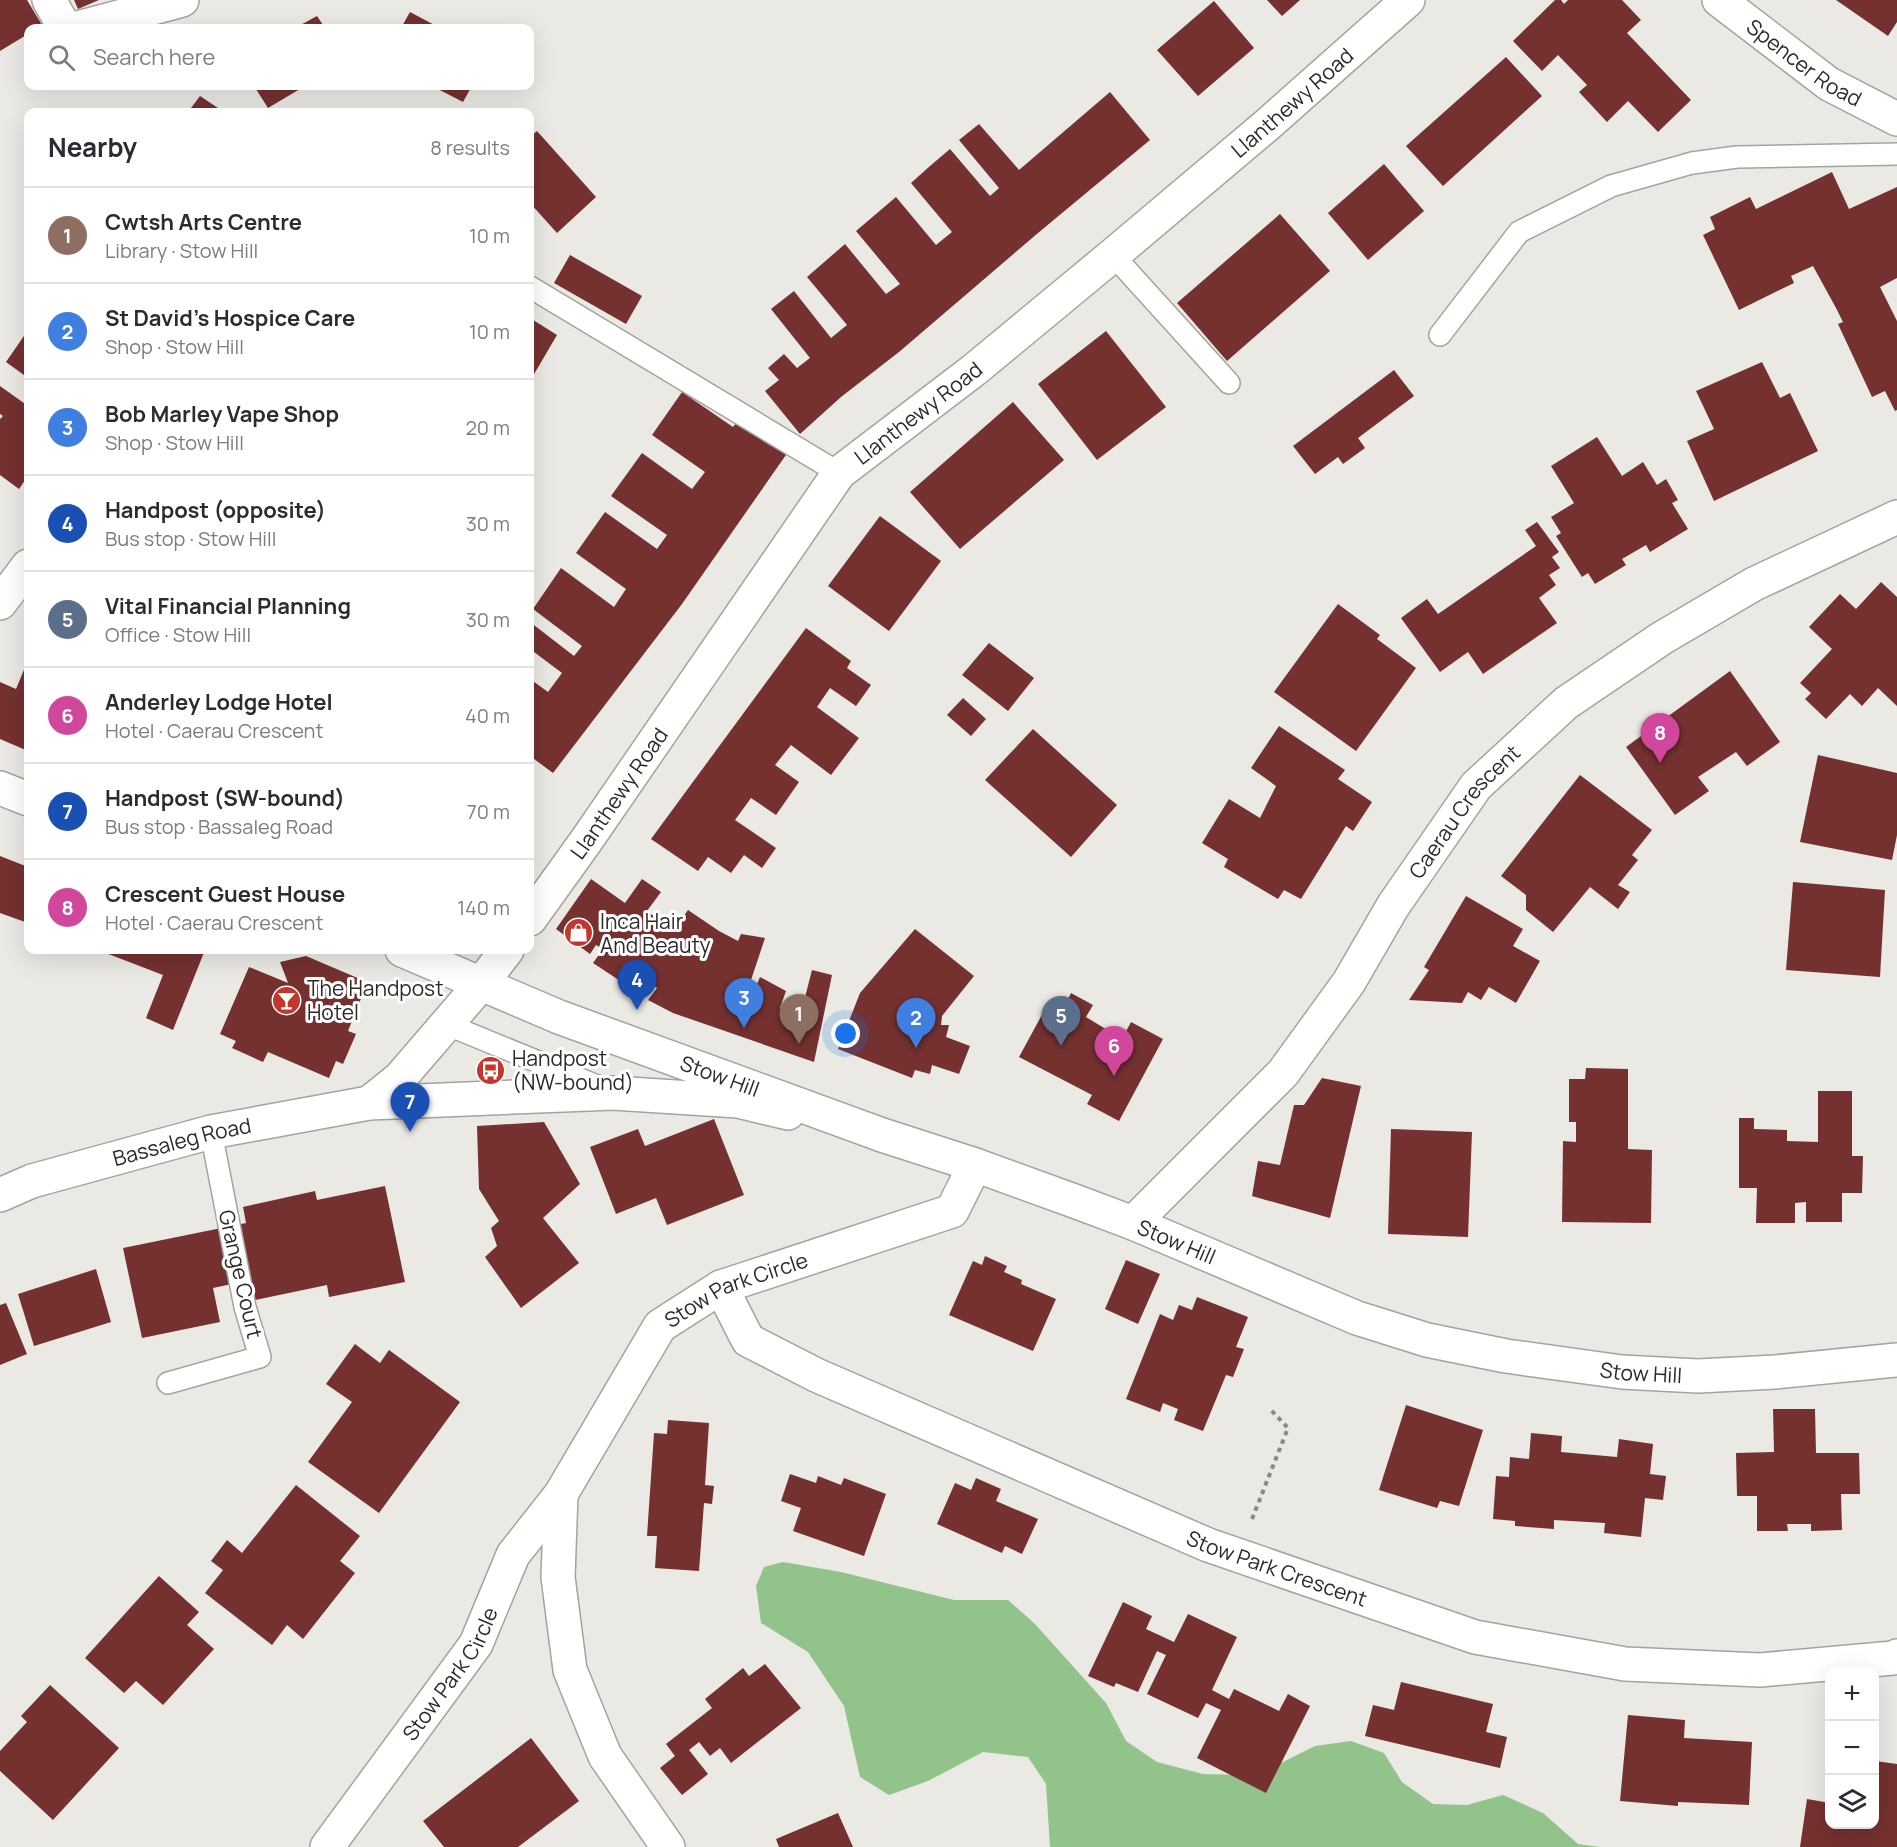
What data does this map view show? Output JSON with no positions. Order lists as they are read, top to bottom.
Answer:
{
  "streets": {
    "street": [
      "Spencer Road",
      "Llanthewy Road",
      "Caerau Crescent",
      "Stow Hill",
      "Bassaleg Road",
      "Stow Park Circle",
      "Stow Park Crescent"
    ],
    "lane": ["Grange Court"]
  },
  "crossings": [
    ["Caerau Crescent", "Stow Hill"],
    ["Stow Hill", "Bassaleg Road"],
    ["Stow Hill", "Stow Park Circle"],
    ["Bassaleg Road", "Grange Court"],
    ["Stow Park Circle", "Stow Park Crescent"]
  ],
  "places": {
    "shop": ["Inca Hair And Beauty"],
    "bar": ["The Handpost Hotel"],
    "bus stop": ["Handpost (NW-bound)"]
  },
  "page": {
    "search": "Search here",
    "heading": ["Nearby", "8 results"],
    "list": [
      {
        "mark": "1",
        "name": "Cwtsh Arts Centre",
        "note": "Library · Stow Hill",
        "value": "10 m"
      },
      {
        "mark": "2",
        "name": "St David’s Hospice Care",
        "note": "Shop · Stow Hill",
        "value": "10 m"
      },
      {
        "mark": "3",
        "name": "Bob Marley Vape Shop",
        "note": "Shop · Stow Hill",
        "value": "20 m"
      },
      {
        "mark": "4",
        "name": "Handpost (opposite)",
        "note": "Bus stop · Stow Hill",
        "value": "30 m"
      },
      {
        "mark": "5",
        "name": "Vital Financial Planning",
        "note": "Office · Stow Hill",
        "value": "30 m"
      },
      {
        "mark": "6",
        "name": "Anderley Lodge Hotel",
        "note": "Hotel · Caerau Crescent",
        "value": "40 m"
      },
      {
        "mark": "7",
        "name": "Handpost (SW-bound)",
        "note": "Bus stop · Bassaleg Road",
        "value": "70 m"
      },
      {
        "mark": "8",
        "name": "Crescent Guest House",
        "note": "Hotel · Caerau Crescent",
        "value": "140 m"
      }
    ],
    "pins": [
      "8",
      "4",
      "3",
      "1",
      "5",
      "2",
      "6",
      "7"
    ],
    "map_buttons": ["+", "−"]
  }
}
